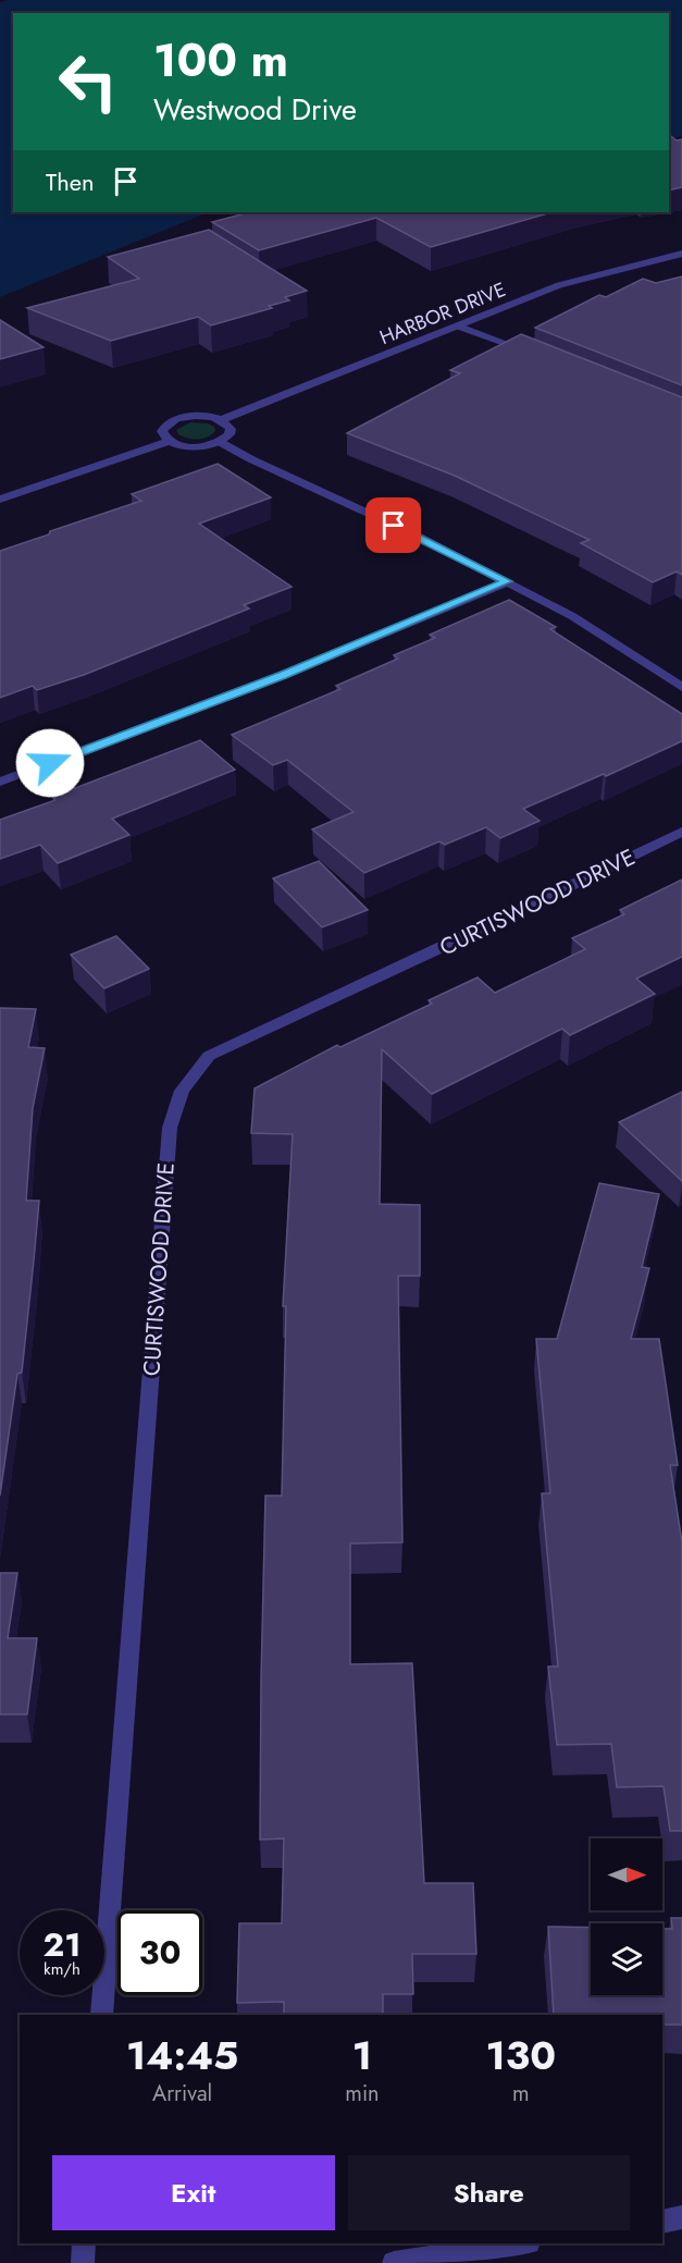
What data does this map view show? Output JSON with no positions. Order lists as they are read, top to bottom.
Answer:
{
  "streets": {
    "street": ["HARBOR DRIVE", "CURTISWOOD DRIVE"]
  },
  "north": "right",
  "page": {
    "turn": ["100 m", "Westwood Drive"],
    "then": "Then",
    "speed": "21 km/h",
    "limit": "30",
    "eta": [
      "14:45",
      "Arrival",
      "1",
      "min",
      "130",
      "m"
    ],
    "buttons": ["Exit", "Share"]
  }
}
